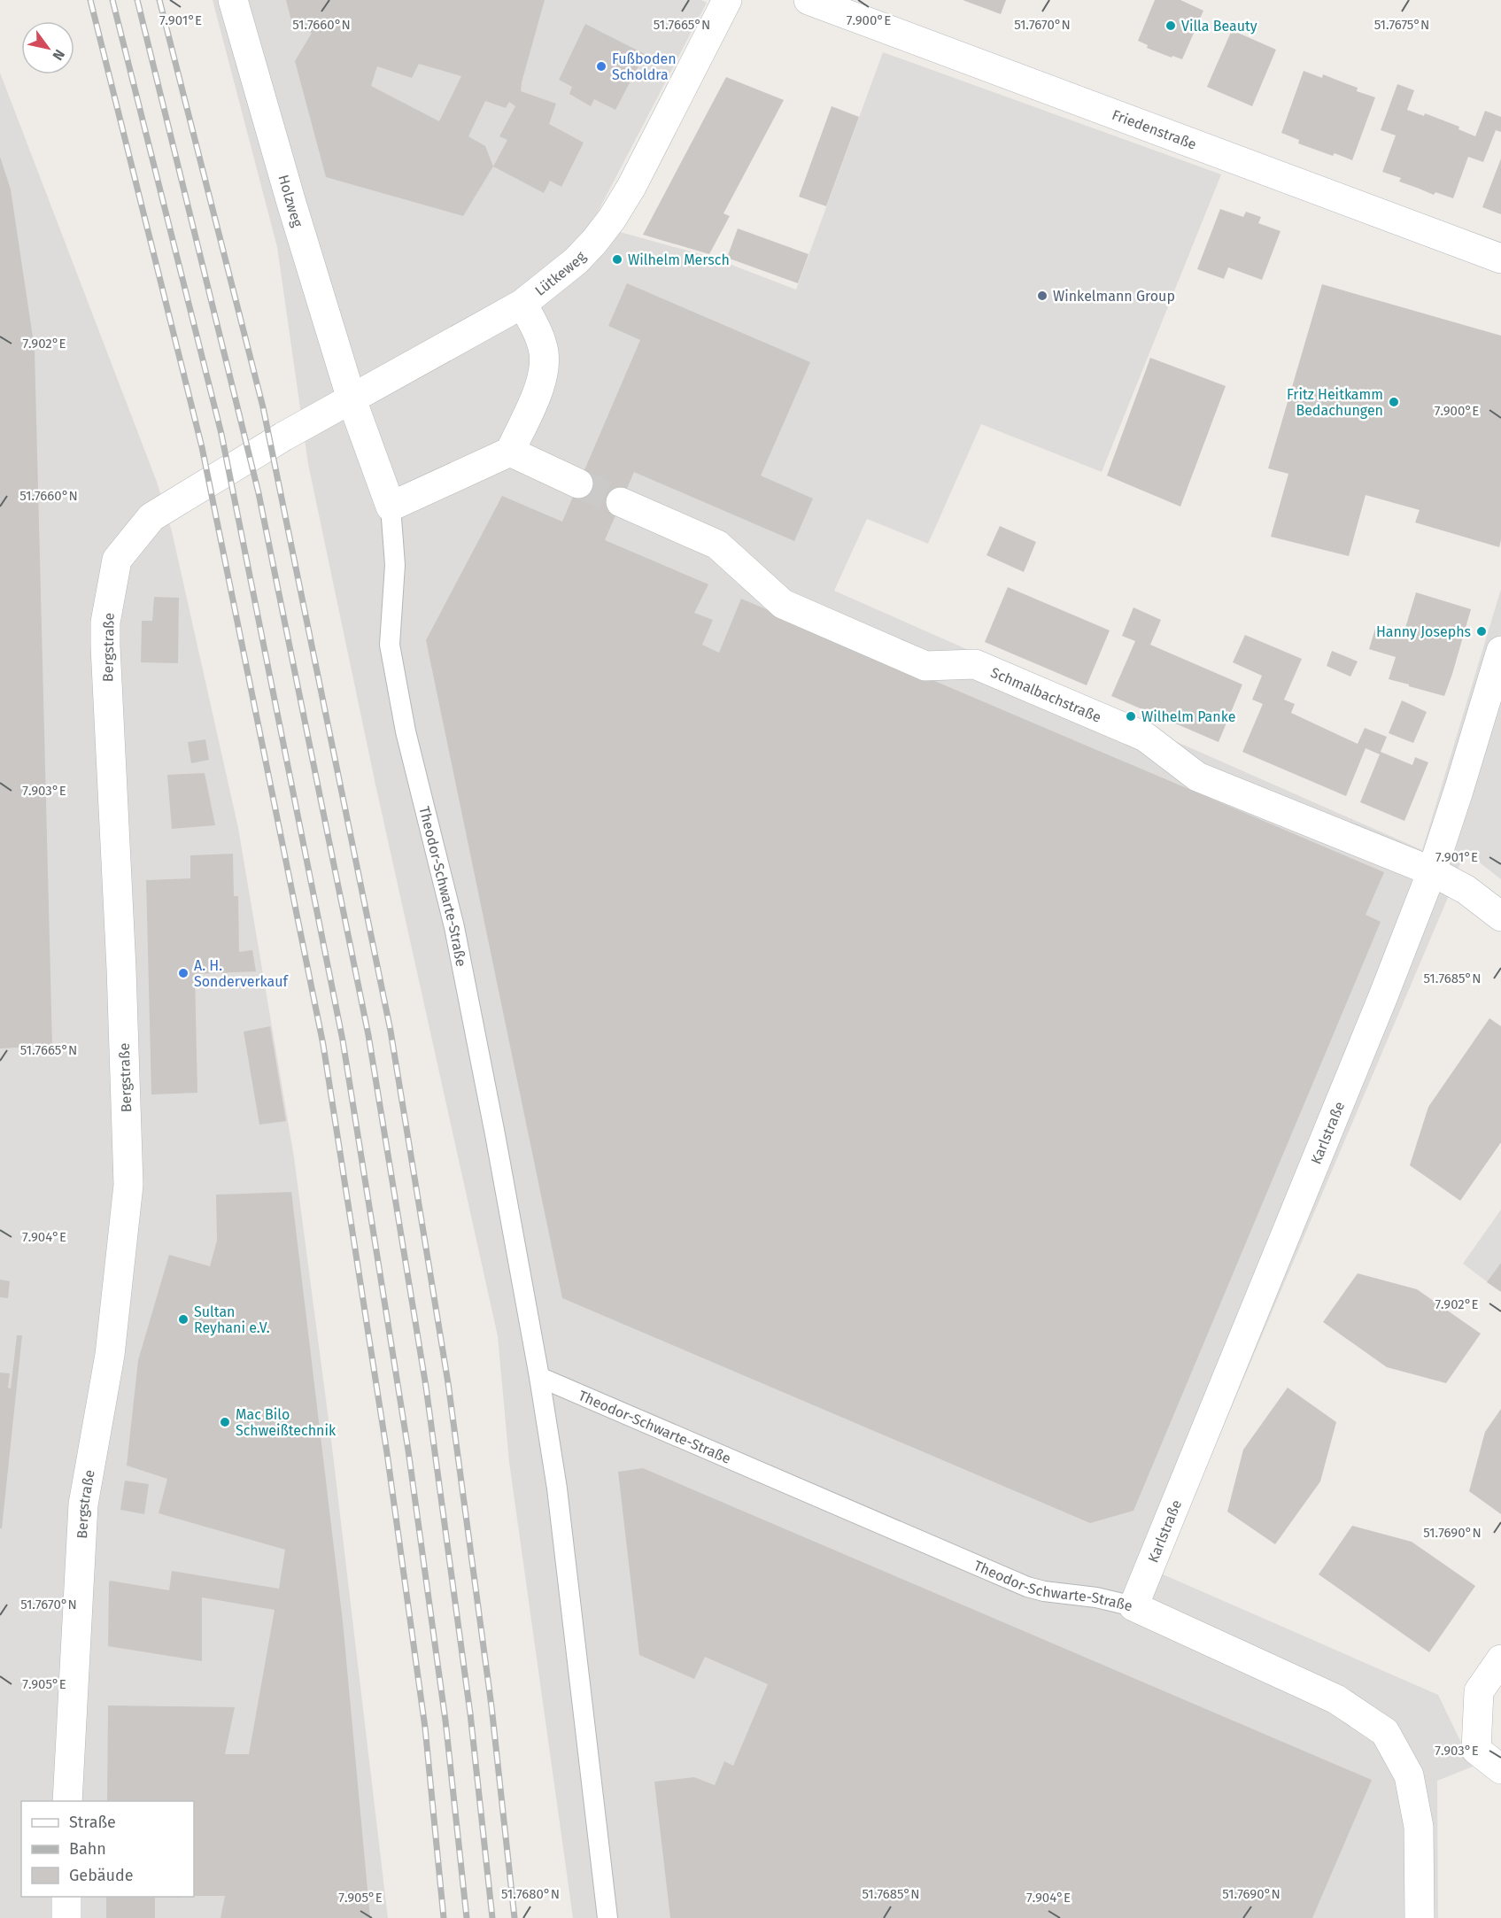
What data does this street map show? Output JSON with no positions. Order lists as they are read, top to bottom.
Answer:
{
  "streets": {
    "street": [
      "Friedenstraße",
      "Holzweg",
      "Lütkeweg",
      "Bergstraße",
      "Schmalbachstraße",
      "Theodor-Schwarte-Straße",
      "Karlstraße"
    ]
  },
  "crossings": [
    ["Holzweg", "Lütkeweg"],
    ["Holzweg", "Theodor-Schwarte-Straße"],
    ["Lütkeweg", "Bergstraße"],
    ["Lütkeweg", "Theodor-Schwarte-Straße"],
    ["Schmalbachstraße", "Karlstraße"],
    ["Theodor-Schwarte-Straße", "Karlstraße"]
  ],
  "places": [
    "Villa Beauty",
    "Fußboden Scholdra",
    "Wilhelm Mersch",
    "Winkelmann Group",
    "Fritz Heitkamm Bedachungen",
    "Hanny Josephs",
    "Wilhelm Panke",
    "A. H. Sonderverkauf",
    "Sultan Reyhani e.V.",
    "Mac Bilo Schweißtechnik"
  ],
  "legend": ["Straße", "Bahn", "Gebäude"],
  "north": "bottom right",
  "coordinates": [
    "7.900°E",
    "7.901°E",
    "51.7665°N",
    "51.7675°N",
    "51.7660°N",
    "51.7670°N",
    "7.902°E",
    "7.903°E",
    "51.7685°N",
    "7.904°E",
    "51.7690°N",
    "7.905°E",
    "51.7680°N"
  ]
}
